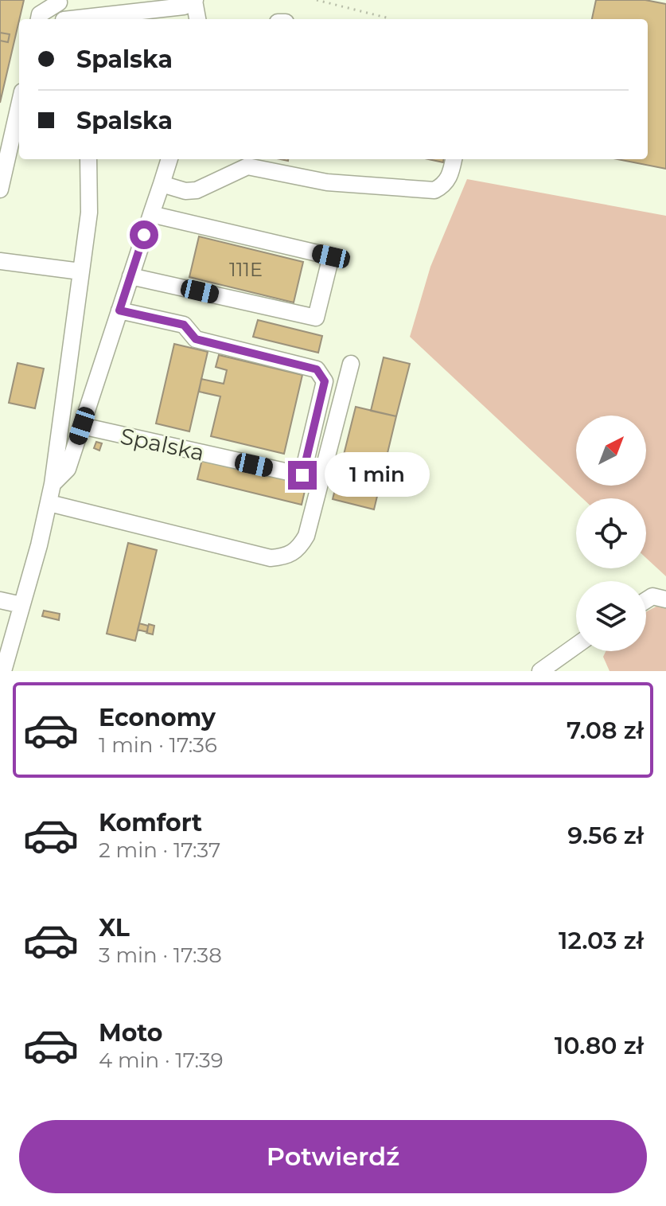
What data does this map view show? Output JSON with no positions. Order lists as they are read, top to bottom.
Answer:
{
  "streets": {
    "lane": ["Spalska"]
  },
  "house_numbers": ["111E"],
  "north": "top right",
  "page": {
    "banner": ["Spalska", "Spalska"],
    "bubble": "1 min",
    "list": [
      {
        "name": "Economy",
        "note": "1 min · 17:36",
        "value": "7.08 zł"
      },
      {
        "name": "Komfort",
        "note": "2 min · 17:37",
        "value": "9.56 zł"
      },
      {
        "name": "XL",
        "note": "3 min · 17:38",
        "value": "12.03 zł"
      },
      {
        "name": "Moto",
        "note": "4 min · 17:39",
        "value": "10.80 zł"
      }
    ],
    "buttons": "Potwierdź"
  }
}
